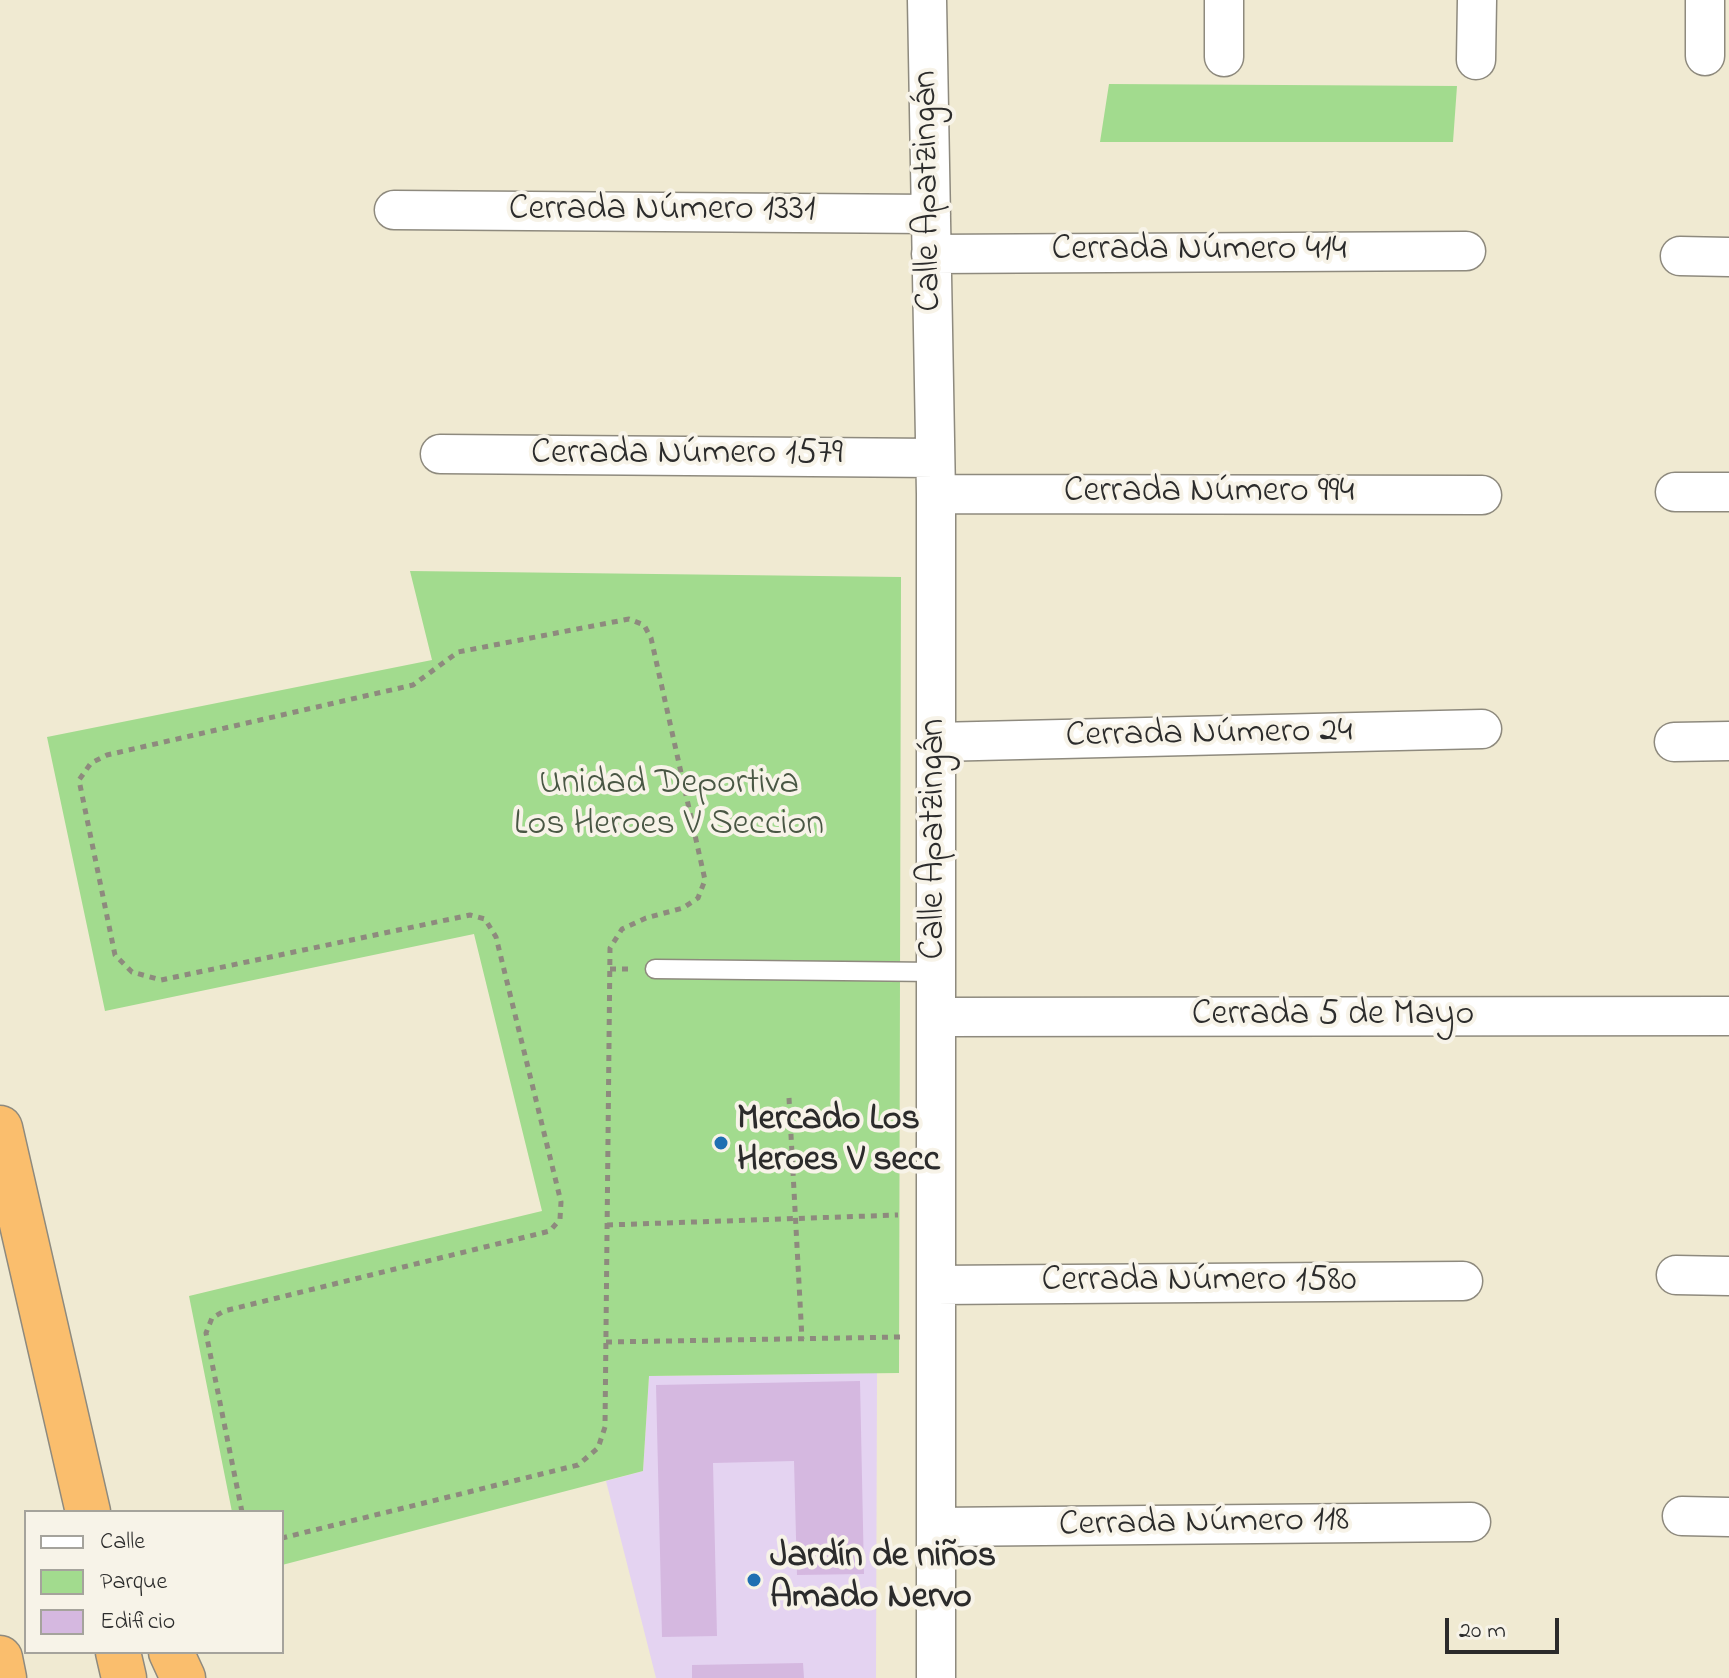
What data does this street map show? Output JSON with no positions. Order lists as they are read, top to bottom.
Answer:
{
  "streets": {
    "street": [
      "Calle Apatzingán",
      "Cerrada Número 1331",
      "Cerrada Número 414",
      "Cerrada Número 1579",
      "Cerrada Número 994",
      "Cerrada Número 24",
      "Cerrada 5 de Mayo",
      "Cerrada Número 1580",
      "Cerrada Número 118"
    ]
  },
  "crossings": [
    ["Calle Apatzingán", "Cerrada Número 1331"],
    ["Calle Apatzingán", "Cerrada Número 414"],
    ["Calle Apatzingán", "Cerrada Número 1579"],
    ["Calle Apatzingán", "Cerrada Número 994"],
    ["Calle Apatzingán", "Cerrada Número 24"],
    ["Calle Apatzingán", "Cerrada 5 de Mayo"],
    ["Calle Apatzingán", "Cerrada Número 1580"],
    ["Calle Apatzingán", "Cerrada Número 118"],
    ["Cerrada Número 1579", "Cerrada Número 994"]
  ],
  "parks": ["Unidad Deportiva Los Heroes V Seccion"],
  "places": ["Mercado Los Heroes V secc", "Jardín de niños Amado Nervo"],
  "legend": ["Calle", "Parque", "Edificio"],
  "scale_bar": "20 m"
}
